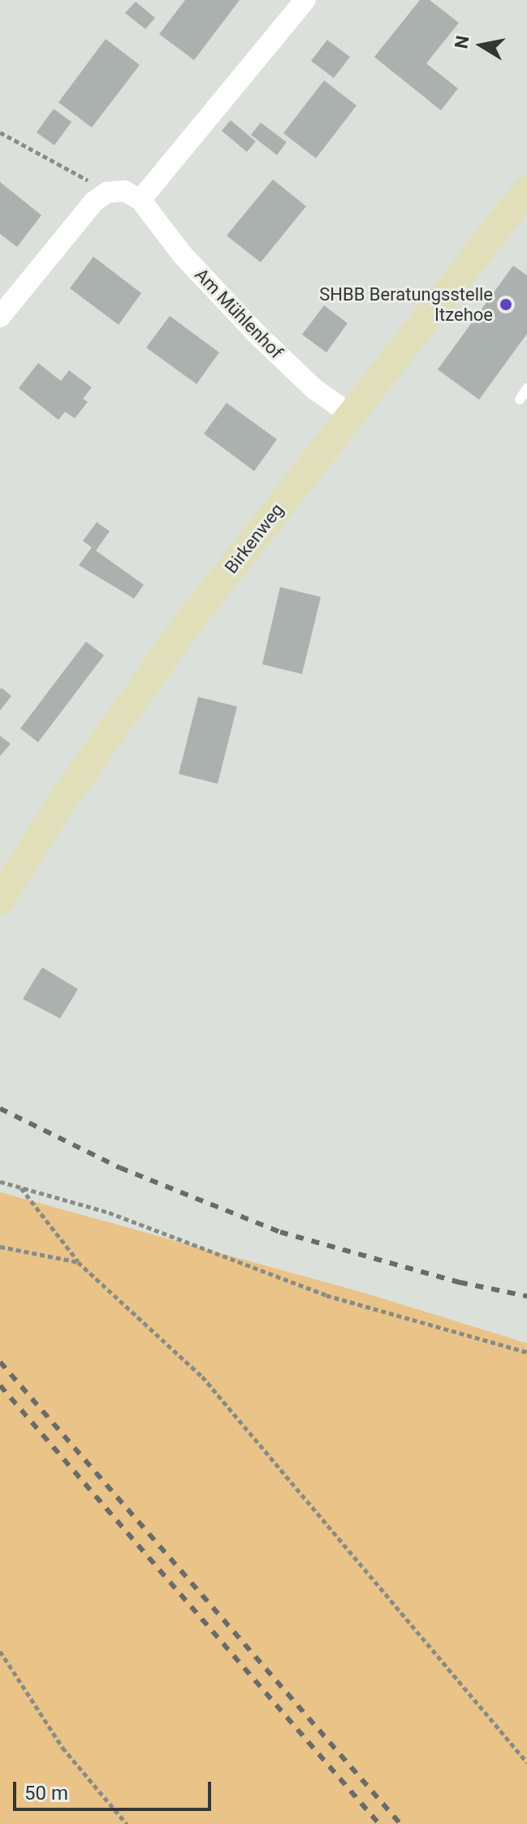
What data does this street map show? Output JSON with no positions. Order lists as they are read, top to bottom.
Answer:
{
  "streets": {
    "street": ["Am Mühlenhof", "Birkenweg"]
  },
  "crossings": [
    ["Am Mühlenhof", "Birkenweg"]
  ],
  "places": ["SHBB Beratungsstelle Itzehoe"],
  "scale_bar": "50 m",
  "north": "left"
}
